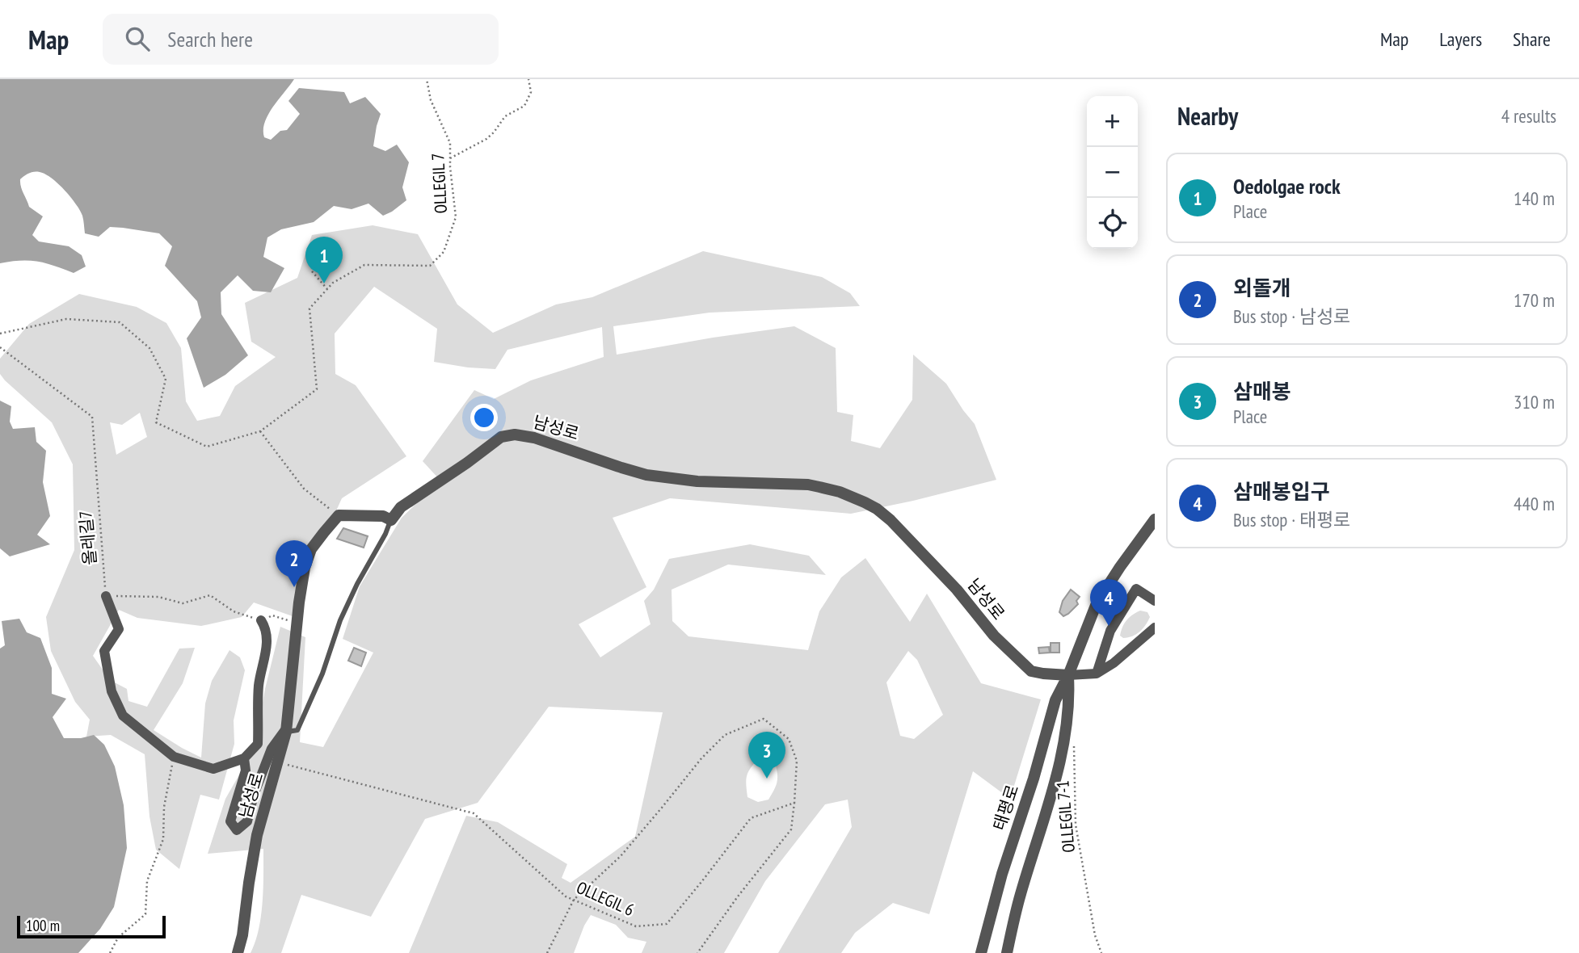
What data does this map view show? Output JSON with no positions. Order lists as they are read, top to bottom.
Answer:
{
  "streets": {
    "street": ["남성로", "태평로"],
    "path": [
      "OLLEGIL 7",
      "올레길7",
      "OLLEGIL 7-1",
      "OLLEGIL 6"
    ]
  },
  "crossings": [
    ["남성로", "태평로"],
    ["남성로", "OLLEGIL 6"]
  ],
  "scale_bar": "100 m",
  "page": {
    "header": "Map",
    "search": "Search here",
    "nav": ["Map", "Layers", "Share"],
    "heading": ["Nearby", "4 results"],
    "map_buttons": ["+", "−"],
    "list": [
      {
        "mark": "1",
        "name": "Oedolgae rock",
        "note": "Place",
        "value": "140 m"
      },
      {
        "mark": "2",
        "name": "외돌개",
        "note": "Bus stop · 남성로",
        "value": "170 m"
      },
      {
        "mark": "3",
        "name": "삼매봉",
        "note": "Place",
        "value": "310 m"
      },
      {
        "mark": "4",
        "name": "삼매봉입구",
        "note": "Bus stop · 태평로",
        "value": "440 m"
      }
    ],
    "pins": [
      "1",
      "2",
      "4",
      "3"
    ],
    "scale": "100 m"
  }
}
